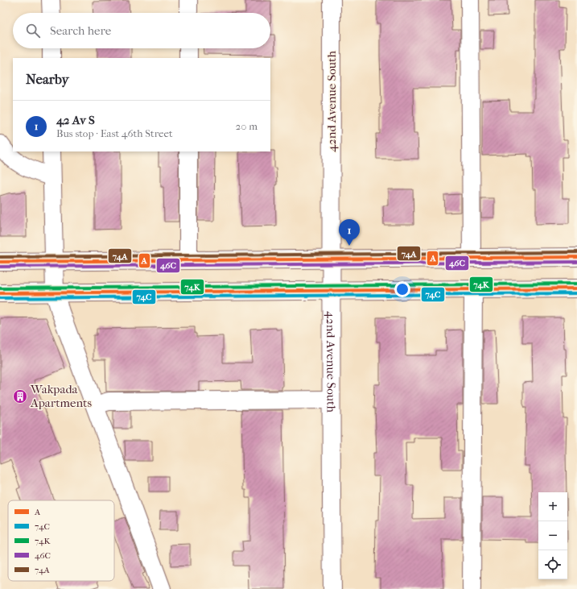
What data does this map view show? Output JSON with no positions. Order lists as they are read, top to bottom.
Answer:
{
  "streets": {
    "main road": ["42nd Avenue South"]
  },
  "places": {
    "building": ["Wakpada Apartments"]
  },
  "lines": [
    "transit line 74A",
    "transit line A",
    "transit line 46C",
    "transit line 74K",
    "transit line 74C"
  ],
  "legend": [
    "A",
    "74C",
    "74K",
    "46C",
    "74A"
  ],
  "page": {
    "search": "Search here",
    "heading": "Nearby",
    "list": [
      {
        "mark": "1",
        "name": "42 Av S",
        "note": "Bus stop · East 46th Street",
        "value": "20 m"
      }
    ],
    "pins": "1",
    "map_buttons": ["+", "−"]
  }
}
